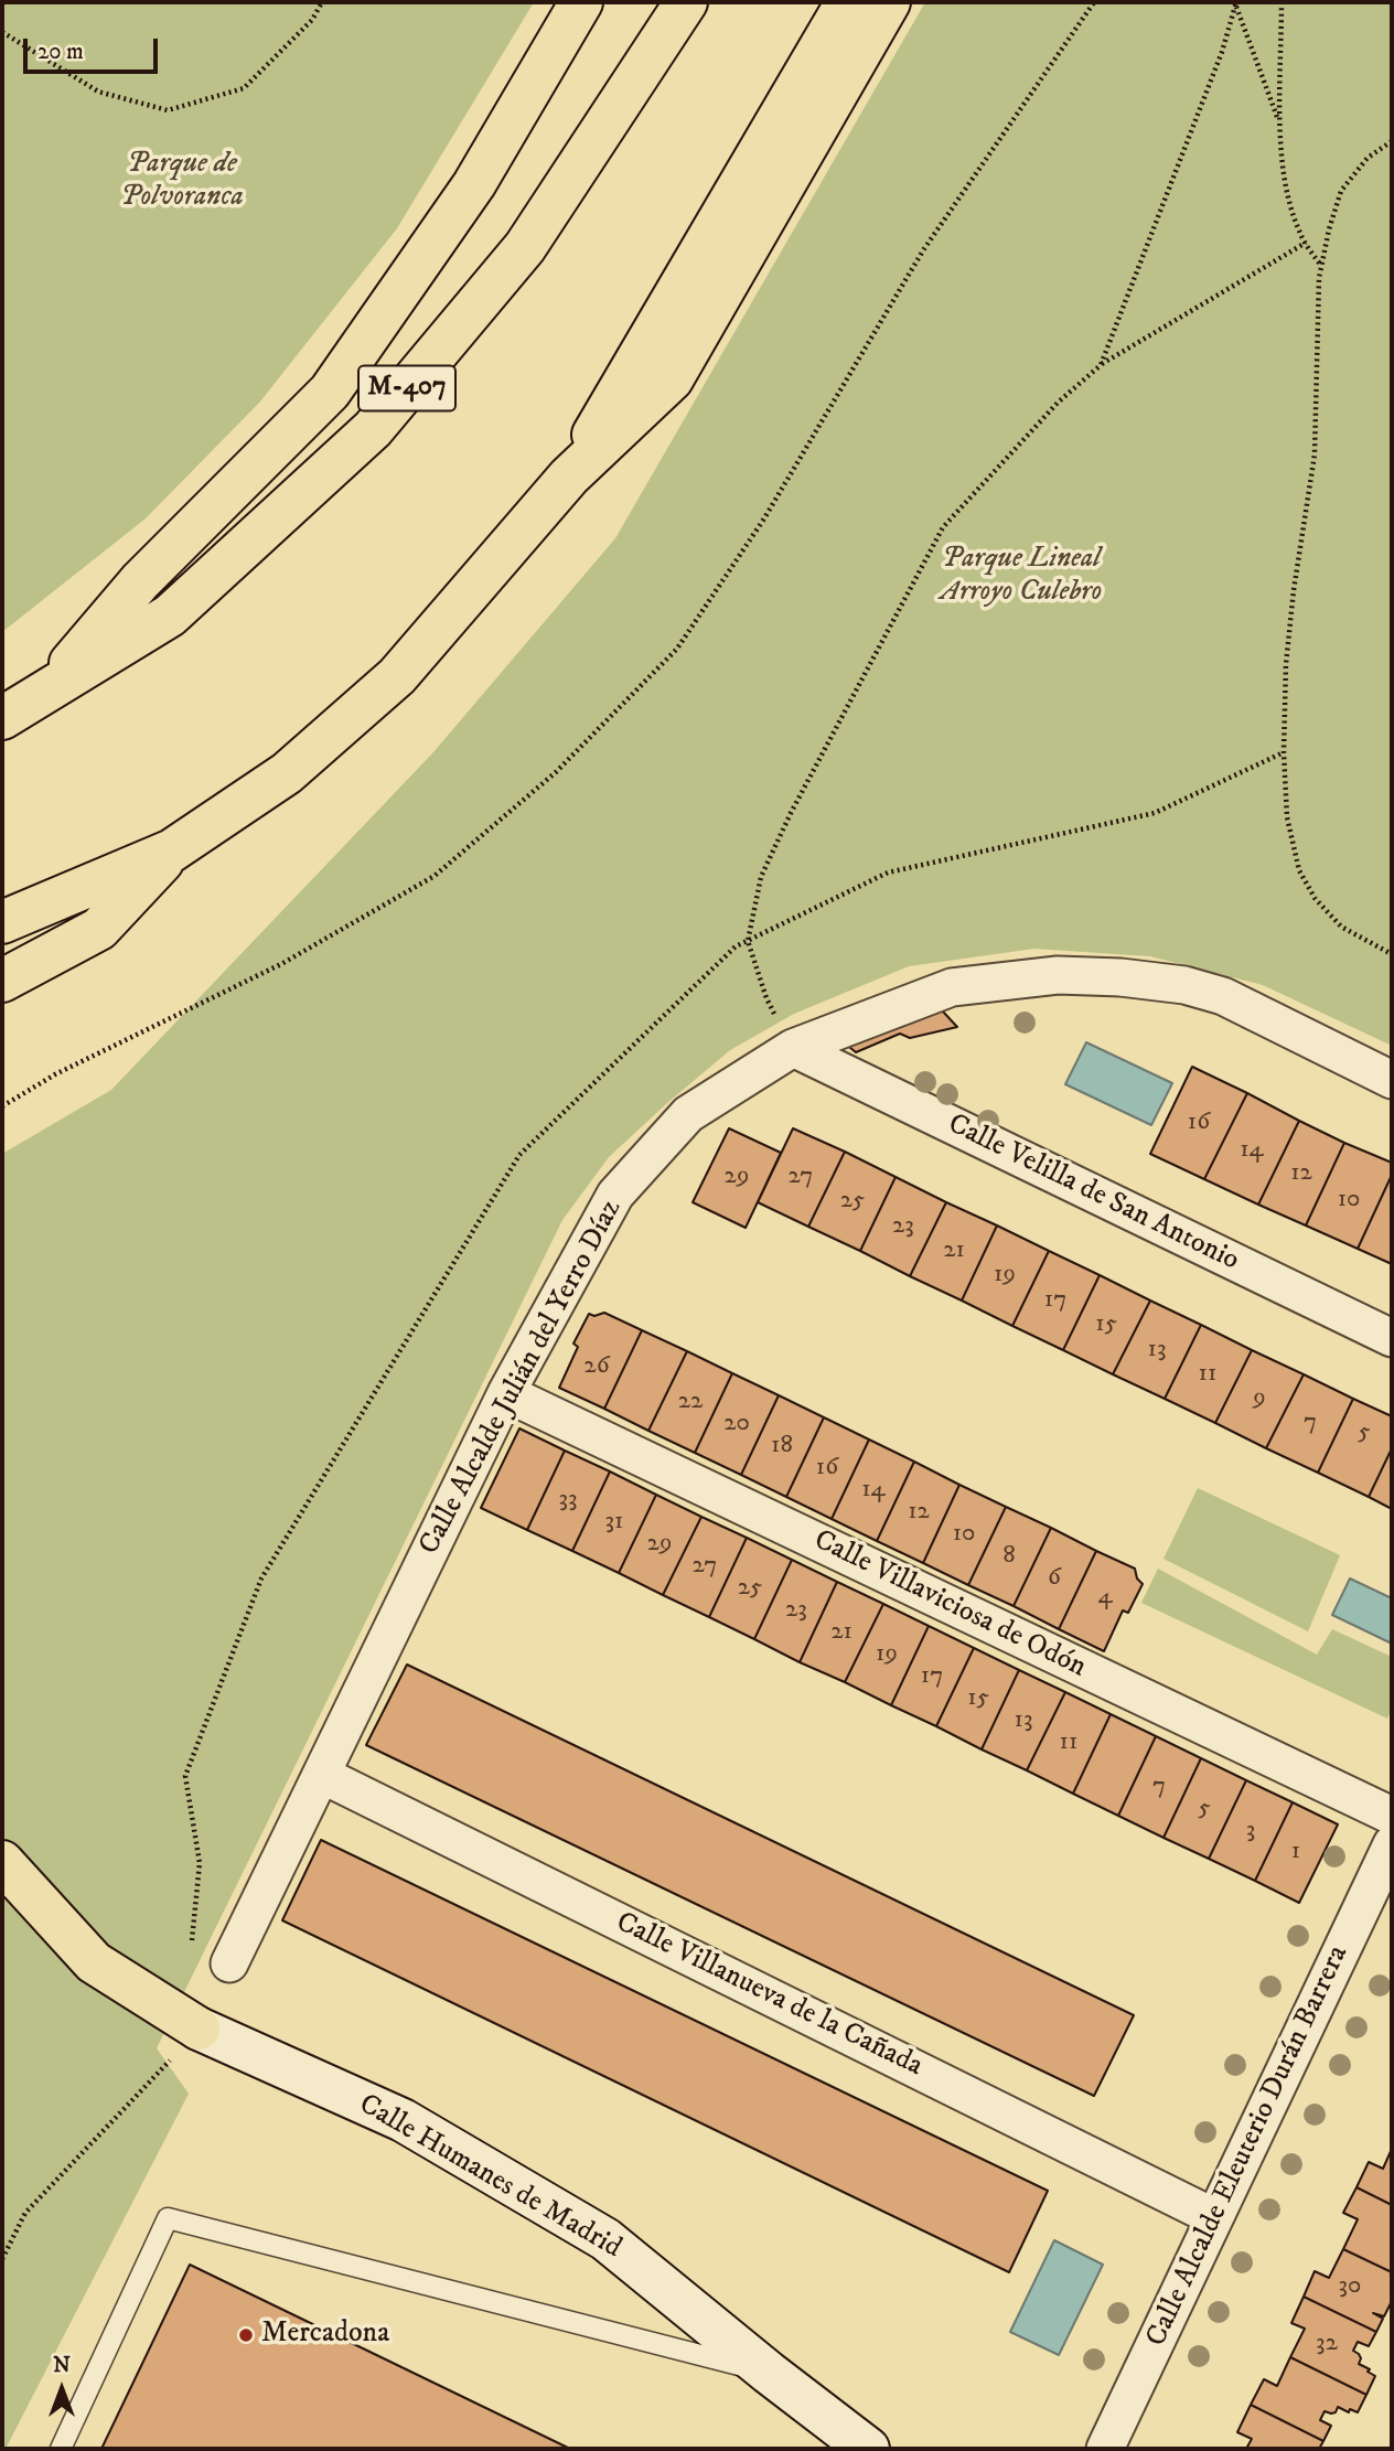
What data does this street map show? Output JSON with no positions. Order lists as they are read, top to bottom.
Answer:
{
  "streets": {
    "highway": ["M-407"],
    "street": [
      "Calle Velilla de San Antonio",
      "Calle Alcalde Julián del Yerro Díaz",
      "Calle Villaviciosa de Odón",
      "Calle Villanueva de la Cañada",
      "Calle Alcalde Eleuterio Durán Barrera",
      "Calle Humanes de Madrid"
    ]
  },
  "crossings": [
    ["Calle Velilla de San Antonio", "Calle Alcalde Julián del Yerro Díaz"],
    ["Calle Alcalde Julián del Yerro Díaz", "Calle Villaviciosa de Odón"],
    ["Calle Alcalde Julián del Yerro Díaz", "Calle Villanueva de la Cañada"],
    ["Calle Villanueva de la Cañada", "Calle Alcalde Eleuterio Durán Barrera"]
  ],
  "parks": ["Parque de Polvoranca", "Parque Lineal Arroyo Culebro"],
  "places": ["Mercadona"],
  "house_numbers": [
    "16",
    "14",
    "12",
    "29",
    "27",
    "10",
    "25",
    "23",
    "21",
    "19",
    "17",
    "15",
    "13",
    "26",
    "11",
    "9",
    "22",
    "7",
    "20",
    "5",
    "18",
    "16",
    "14",
    "33",
    "12",
    "31",
    "10",
    "29",
    "8",
    "27",
    "6",
    "25",
    "4",
    "23",
    "21",
    "19",
    "17",
    "15",
    "13",
    "11",
    "7",
    "5",
    "3",
    "1",
    "30",
    "32"
  ],
  "scale_bar": "20 m",
  "north": "top"
}
